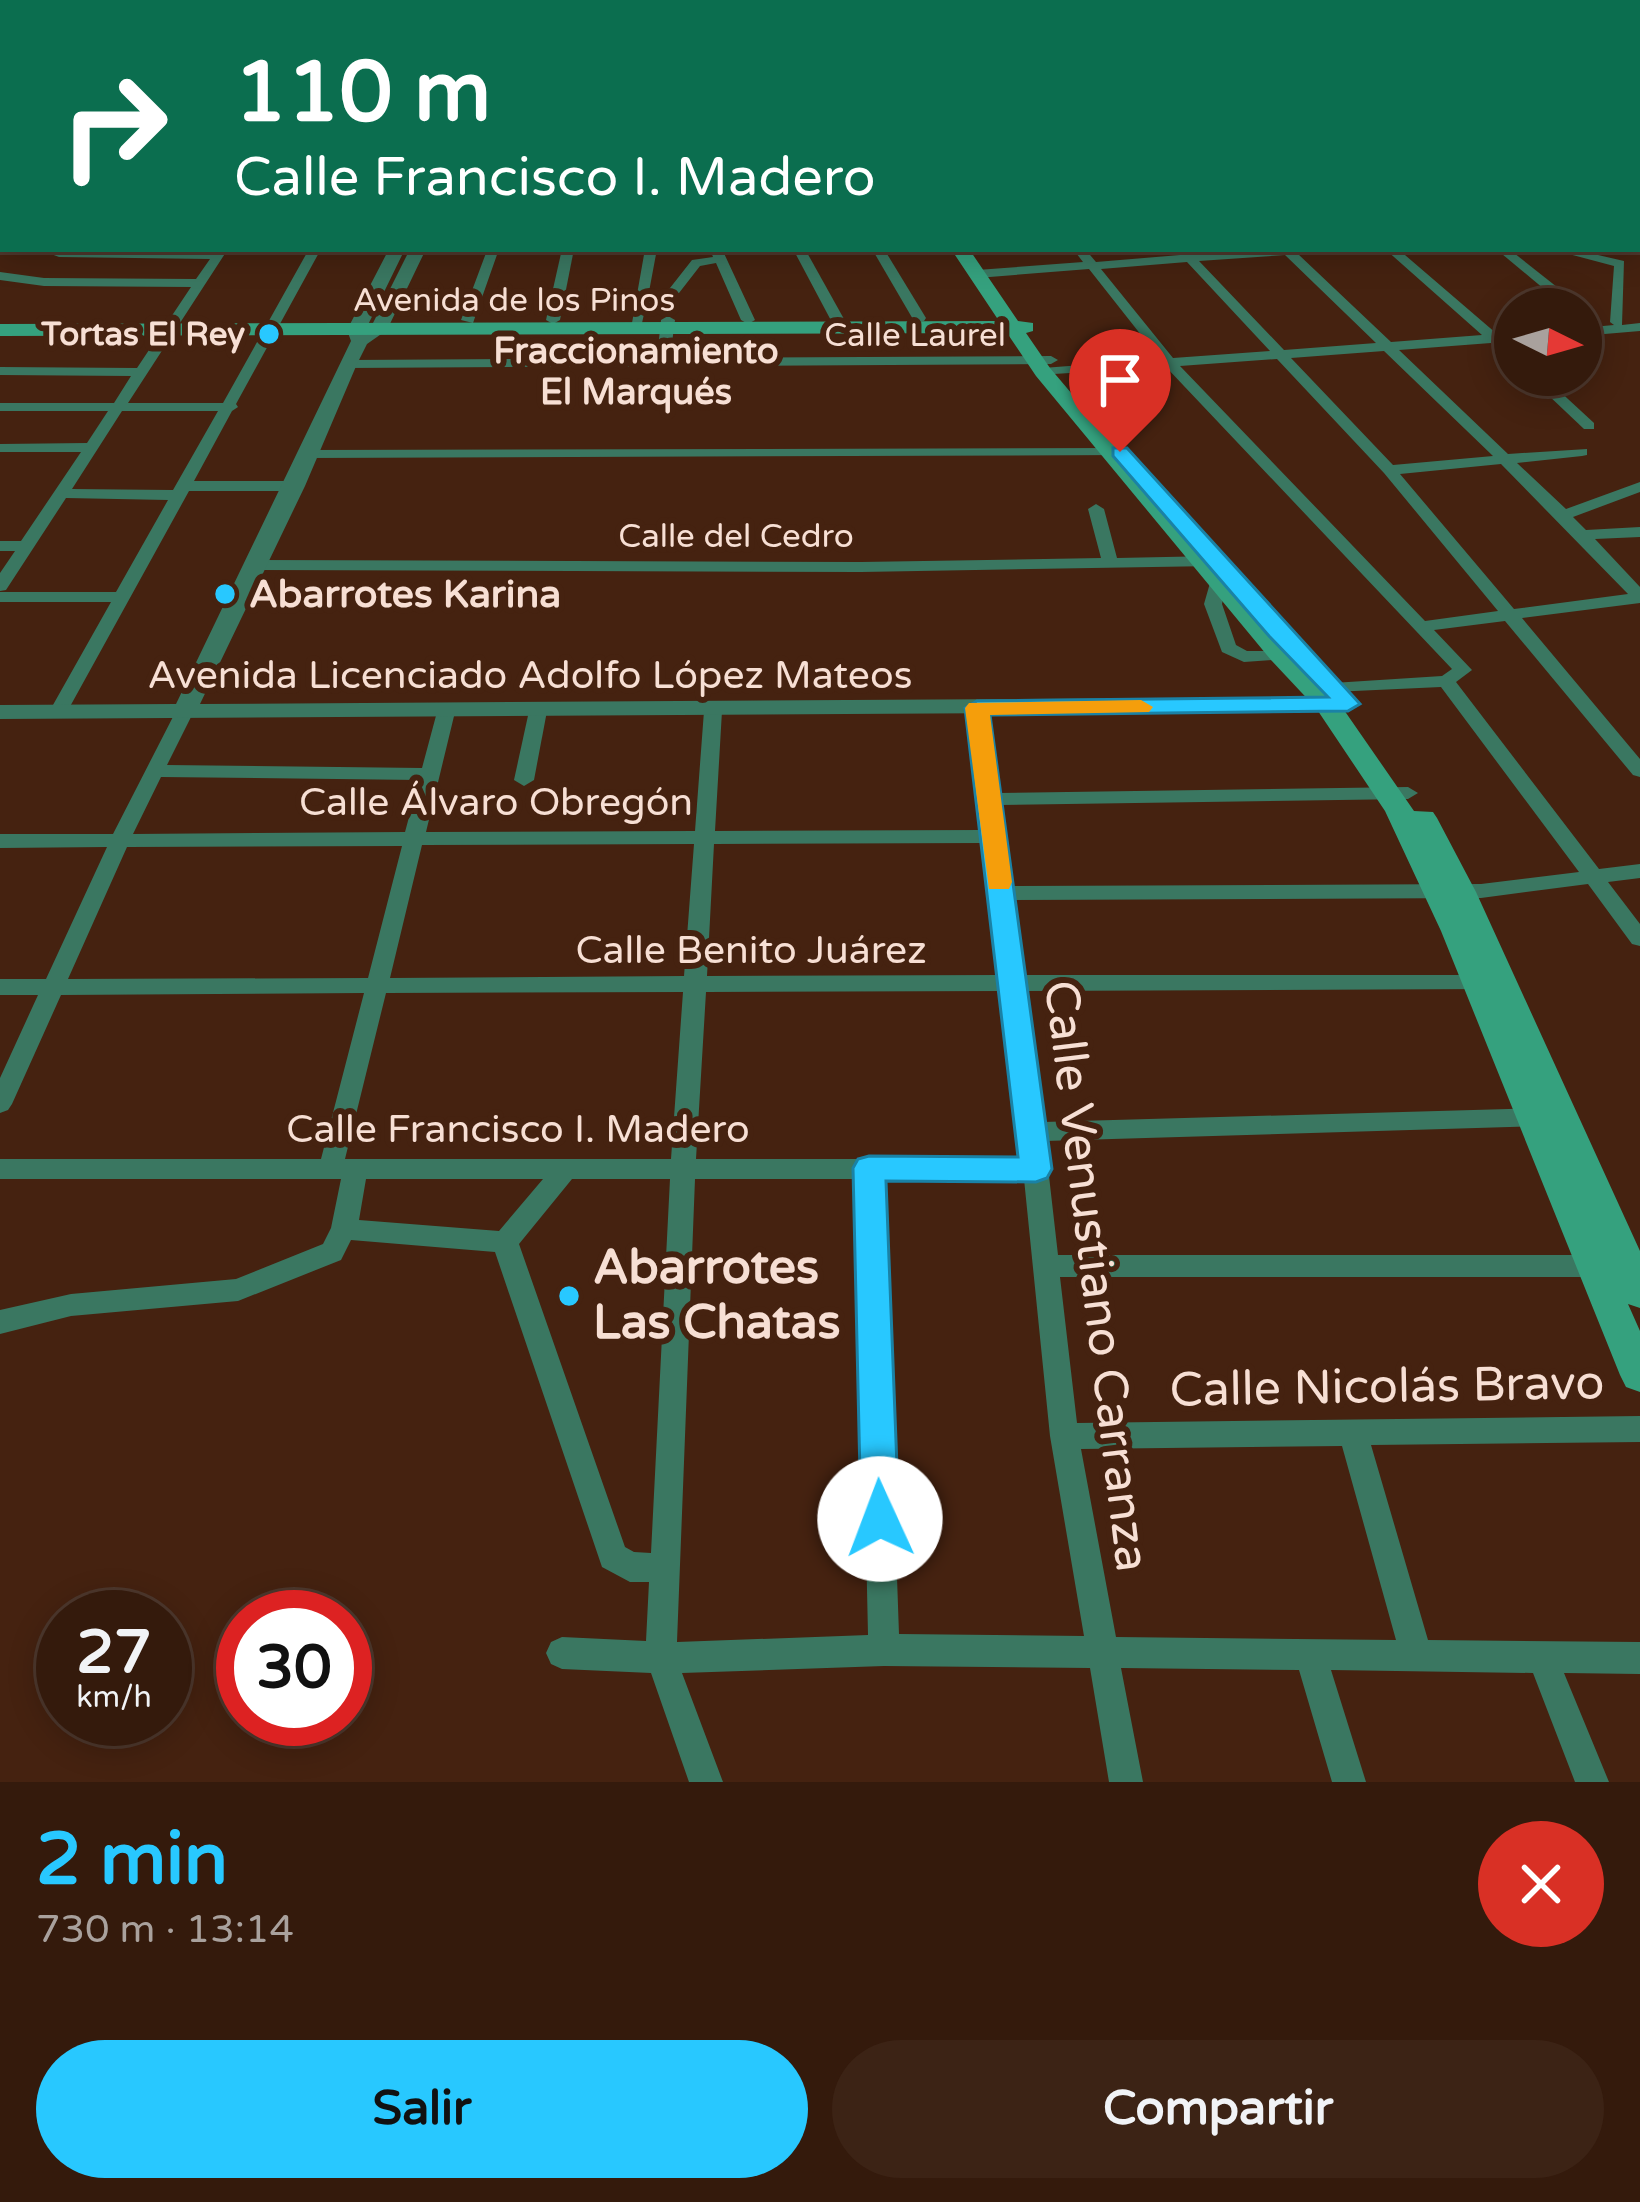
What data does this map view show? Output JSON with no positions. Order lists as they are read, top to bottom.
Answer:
{
  "streets": {
    "main road": ["Avenida de los Pinos"],
    "street": [
      "Calle Laurel",
      "Calle del Cedro",
      "Avenida Licenciado Adolfo López Mateos",
      "Calle Álvaro Obregón",
      "Calle Benito Juárez",
      "Calle Francisco I. Madero",
      "Calle Venustiano Carranza",
      "Calle Nicolás Bravo"
    ]
  },
  "crossings": [
    ["Avenida Licenciado Adolfo López Mateos", "Calle Venustiano Carranza"],
    ["Calle Álvaro Obregón", "Calle Venustiano Carranza"],
    ["Calle Benito Juárez", "Calle Venustiano Carranza"],
    ["Calle Francisco I. Madero", "Calle Venustiano Carranza"],
    ["Calle Venustiano Carranza", "Calle Nicolás Bravo"]
  ],
  "districts": ["Fraccionamiento El Marqués"],
  "places": ["Tortas El Rey", "Abarrotes Karina", "Abarrotes Las Chatas"],
  "north": "right",
  "page": {
    "turn": ["110 m", "Calle Francisco I. Madero"],
    "speed": "27 km/h",
    "limit": "30",
    "heading": ["2 min", "730 m · 13:14"],
    "buttons": ["Salir", "Compartir"]
  }
}
